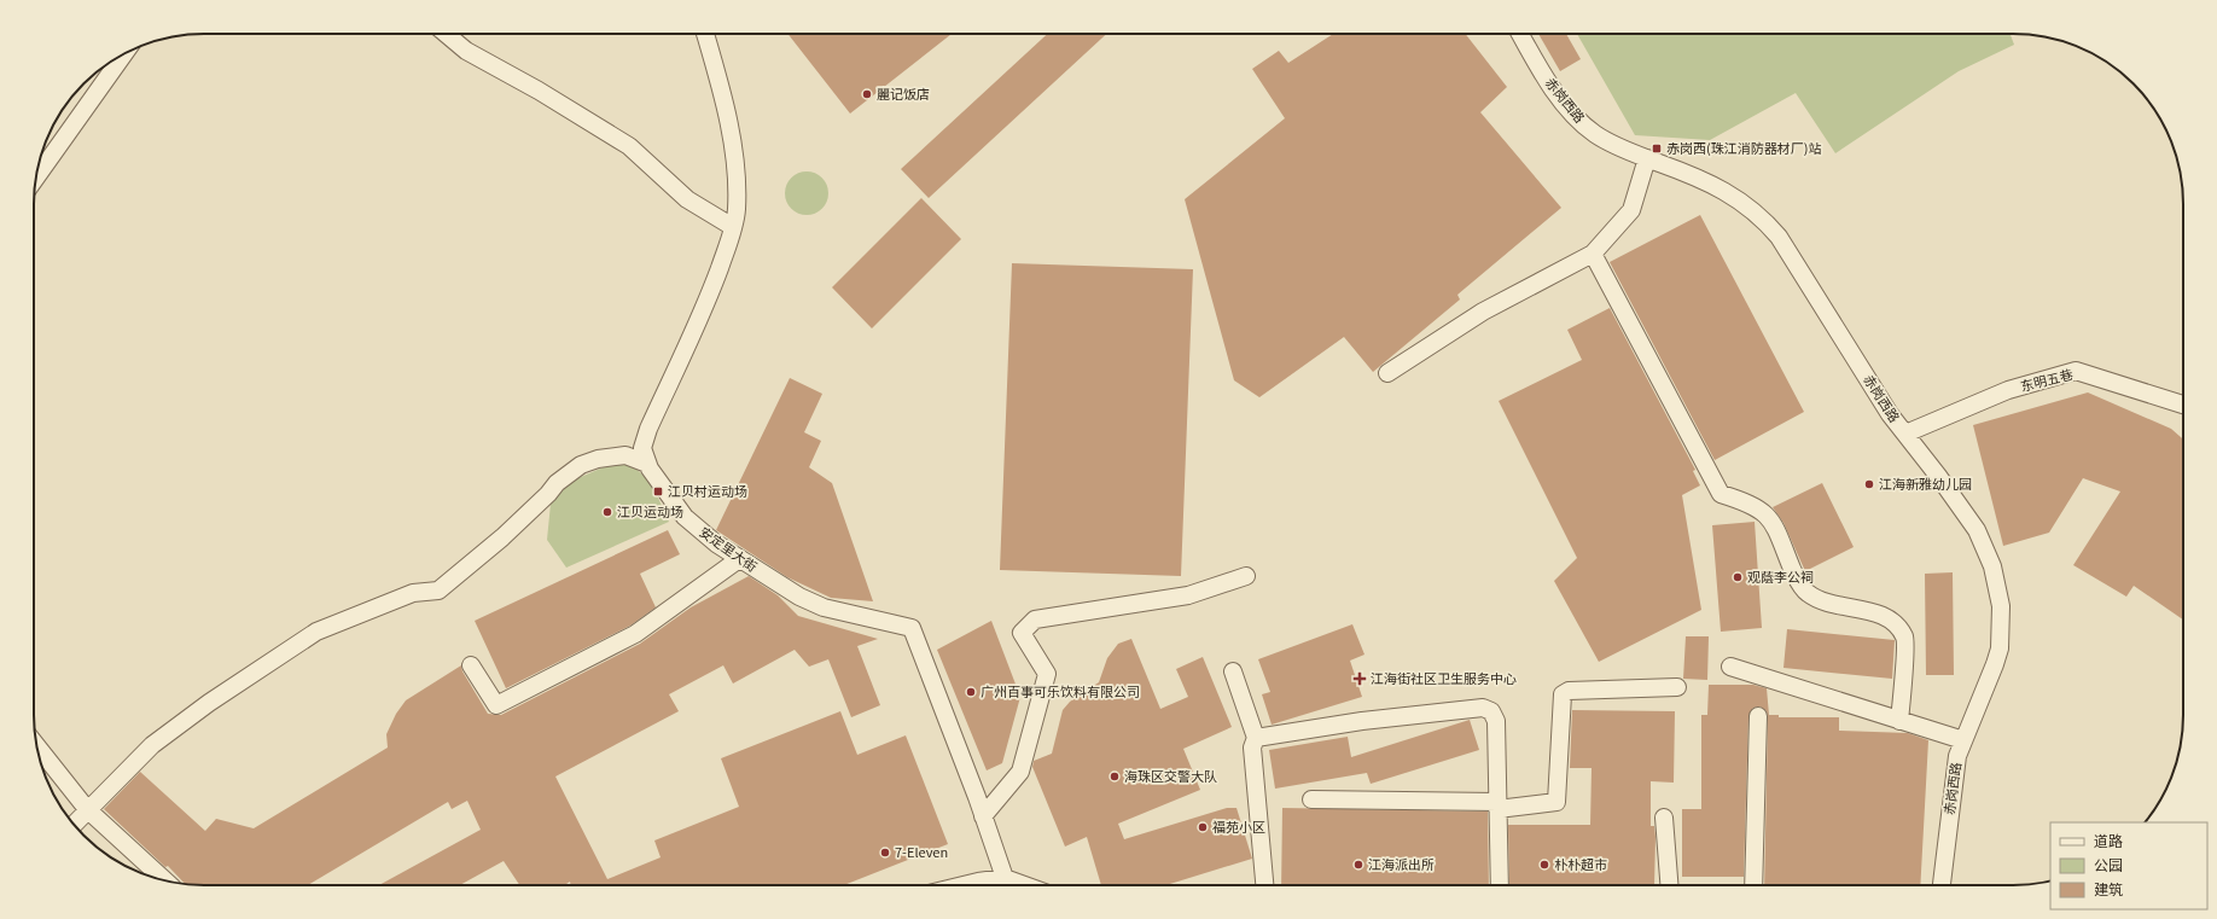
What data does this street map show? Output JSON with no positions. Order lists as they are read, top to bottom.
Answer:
{
  "streets": {
    "street": ["赤岗西路", "东明五巷", "安定里大街"]
  },
  "crossings": [
    ["赤岗西路", "东明五巷"]
  ],
  "places": {
    "other": [
      "麗记饭店",
      "江海新雅幼儿园",
      "江贝运动场",
      "观蔭李公祠",
      "广州百事可乐饮料有限公司",
      "海珠区交警大队",
      "福苑小区",
      "7-Eleven",
      "江海派出所",
      "朴朴超市"
    ],
    "transit": ["赤岗西(珠江消防器材厂)站", "江贝村运动场"],
    "health": ["江海街社区卫生服务中心"]
  },
  "legend": ["道路", "公园", "建筑"]
}
